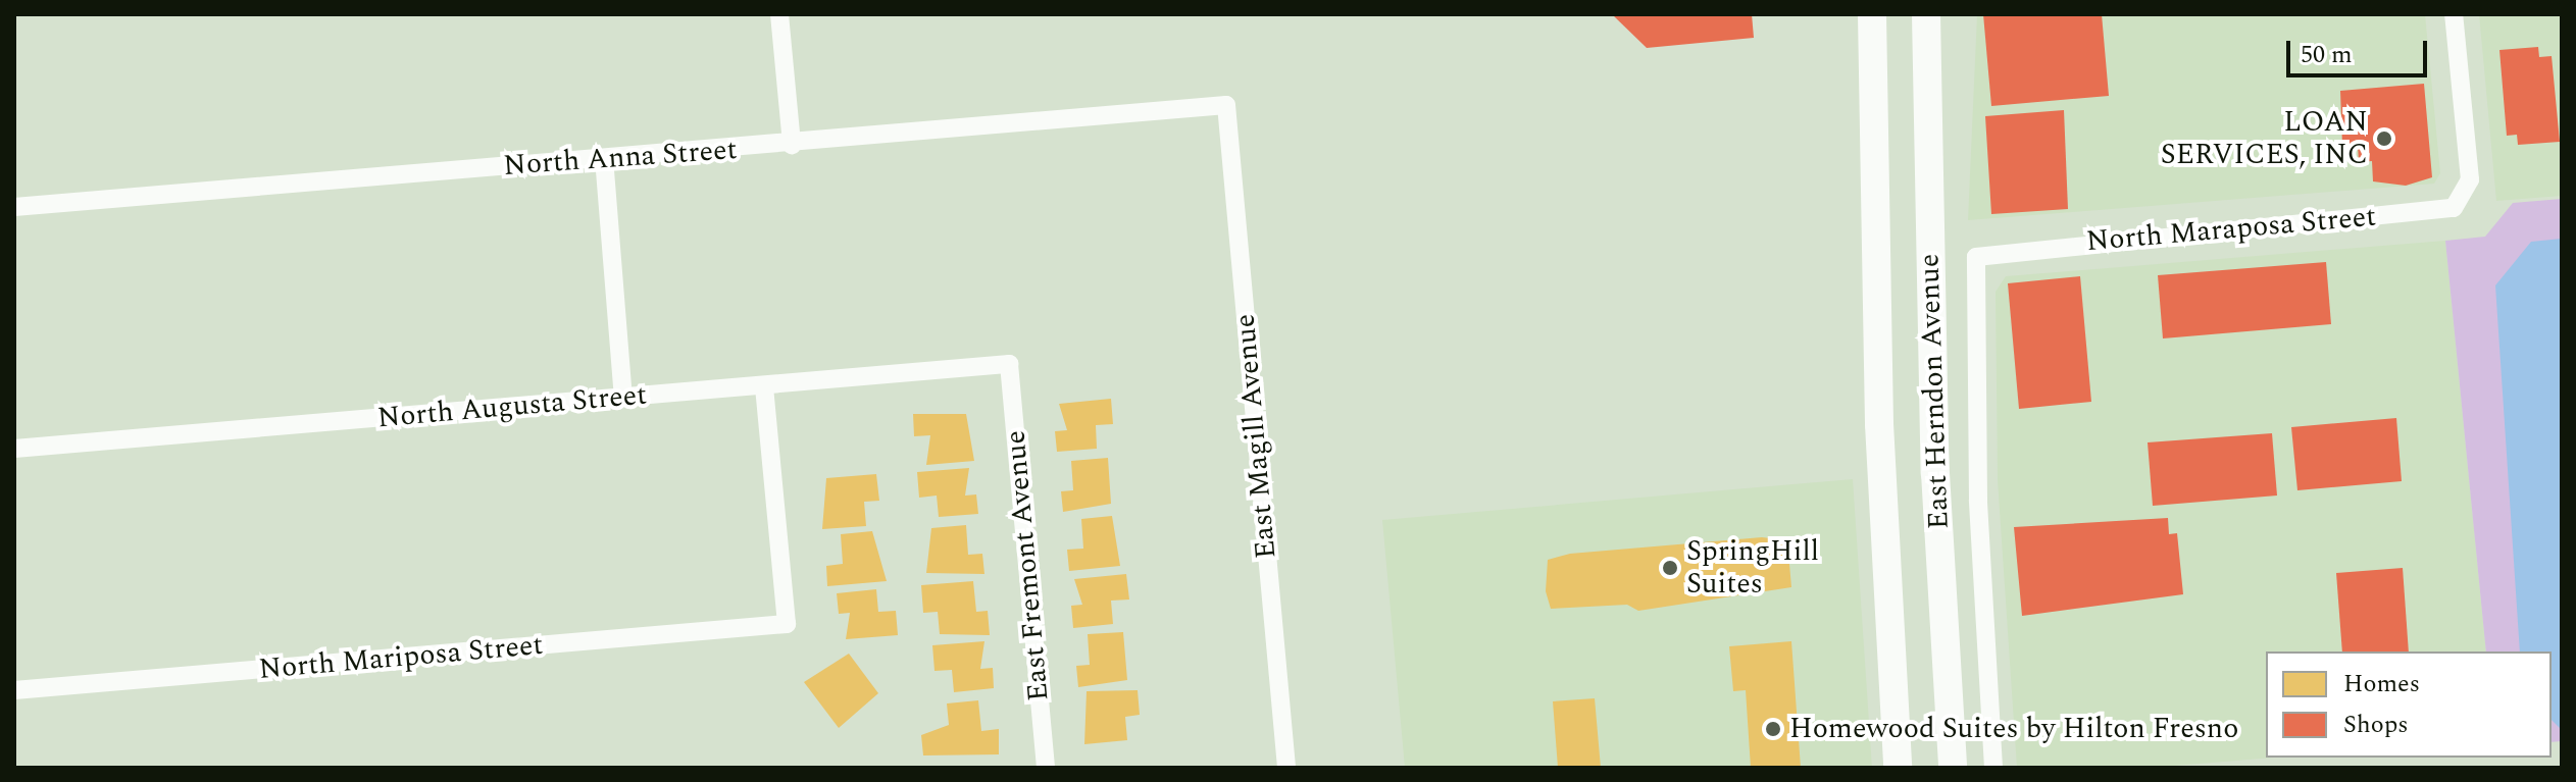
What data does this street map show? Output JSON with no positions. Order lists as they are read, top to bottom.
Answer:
{
  "streets": {
    "main road": ["East Herndon Avenue"],
    "street": [
      "North Anna Street",
      "North Maraposa Street",
      "North Augusta Street",
      "East Magill Avenue",
      "East Fremont Avenue",
      "North Mariposa Street"
    ]
  },
  "crossings": [
    ["North Anna Street", "East Magill Avenue"],
    ["North Maraposa Street", "East Herndon Avenue"],
    ["North Augusta Street", "East Fremont Avenue"],
    ["North Augusta Street", "North Mariposa Street"]
  ],
  "places": ["LOAN SERVICES, INC", "SpringHill Suites", "Homewood Suites by Hilton Fresno"],
  "legend": ["Homes", "Shops"],
  "scale_bar": "50 m"
}
